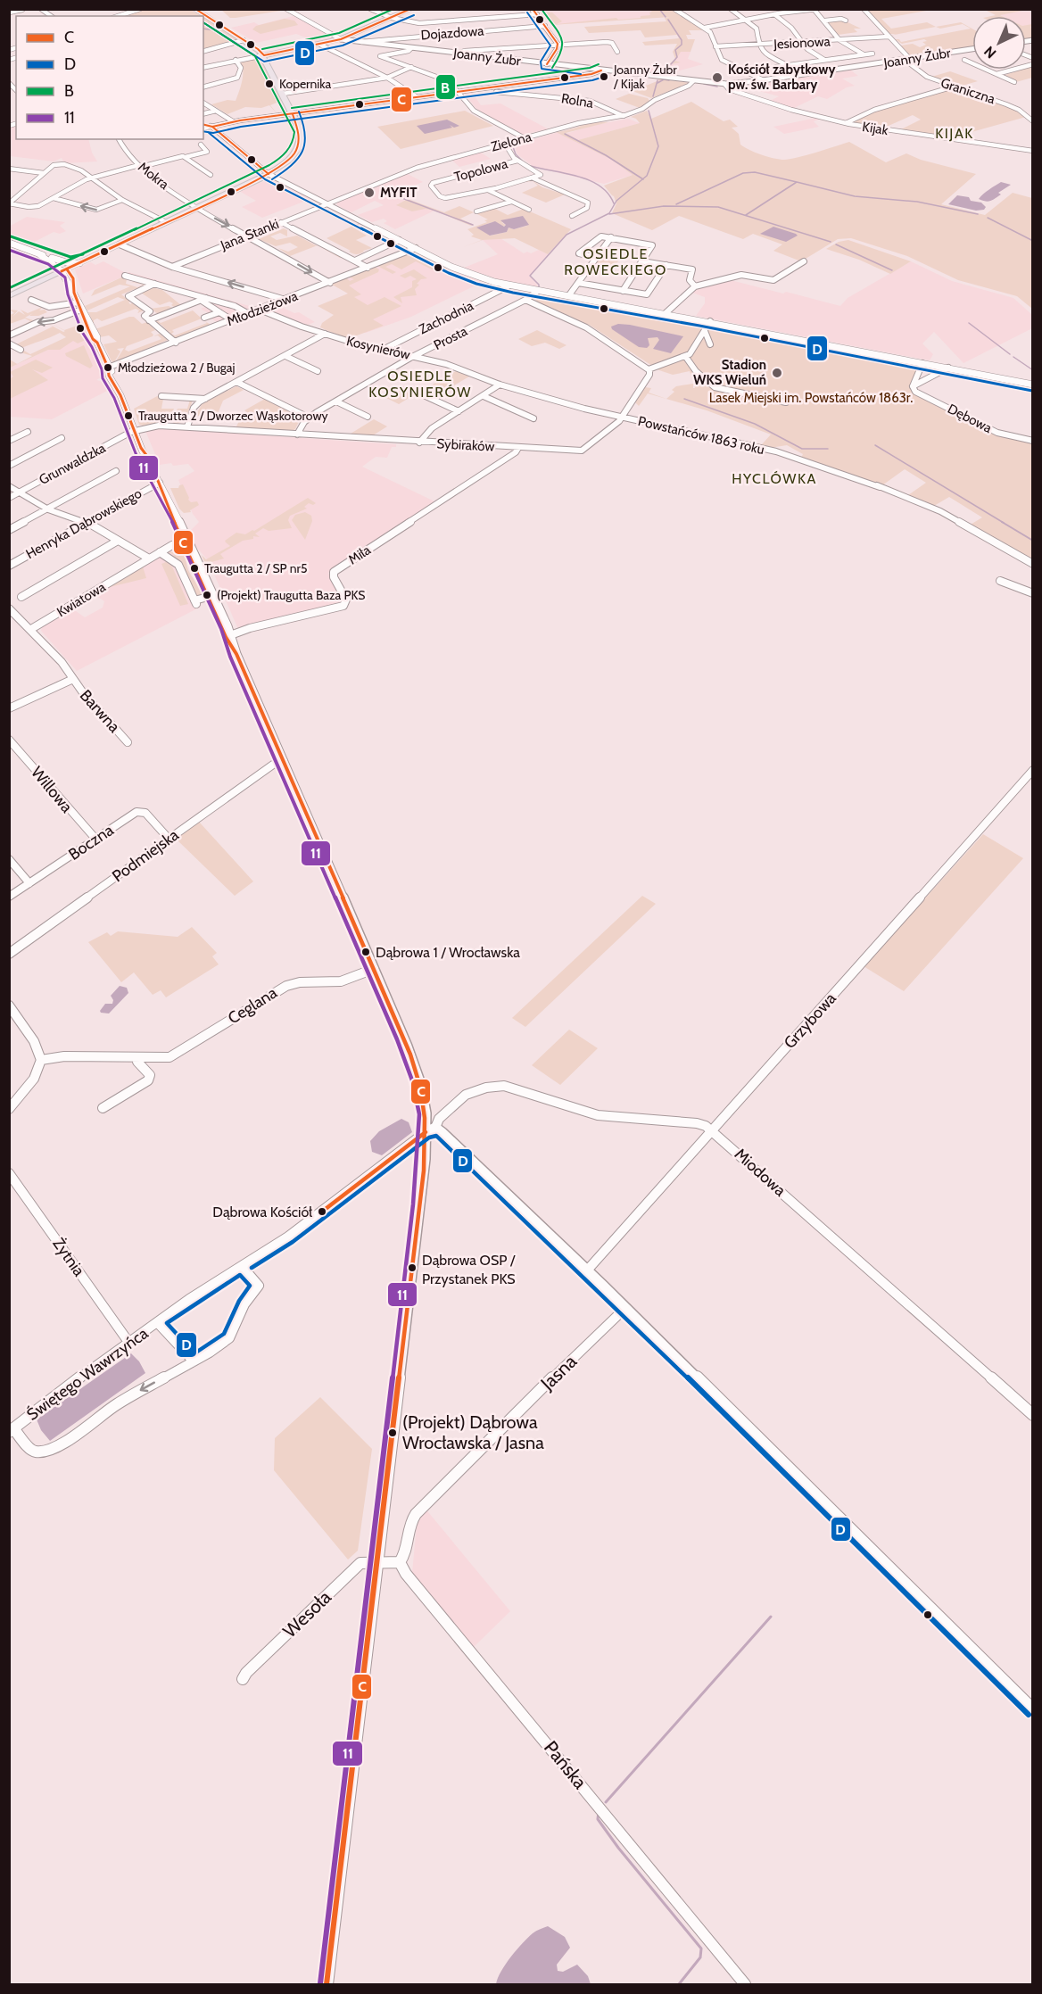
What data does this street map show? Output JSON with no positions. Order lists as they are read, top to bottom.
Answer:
{
  "streets": {
    "street": [
      "Dojazdowa",
      "Jesionowa",
      "Joanny Żubr",
      "Graniczna",
      "Rolna",
      "Kijak",
      "Zielona",
      "Topolowa",
      "Mokra",
      "Jana Stanki",
      "Młodzieżowa",
      "Zachodnia",
      "Prosta",
      "Kosynierów",
      "Dębowa",
      "Powstańców 1863 roku",
      "Sybiraków",
      "Grunwaldzka",
      "Henryka Dąbrowskiego",
      "Miła",
      "Kwiatowa",
      "Barwna",
      "Willowa",
      "Boczna",
      "Podmiejska",
      "Ceglana",
      "Grzybowa",
      "Miodowa",
      "Żytnia",
      "Jasna",
      "Świętego Wawrzyńca",
      "Wesoła",
      "Pańska"
    ]
  },
  "crossings": [
    ["Dojazdowa", "Joanny Żubr"],
    ["Jesionowa", "Graniczna"],
    ["Joanny Żubr", "Graniczna"],
    ["Joanny Żubr", "Kijak"],
    ["Joanny Żubr", "Zielona"],
    ["Rolna", "Zielona"],
    ["Zielona", "Topolowa"],
    ["Zielona", "Jana Stanki"],
    ["Mokra", "Jana Stanki"],
    ["Mokra", "Młodzieżowa"],
    ["Młodzieżowa", "Kosynierów"],
    ["Zachodnia", "Kosynierów"],
    ["Prosta", "Kosynierów"],
    ["Prosta", "Sybiraków"],
    ["Kosynierów", "Powstańców 1863 roku"],
    ["Kosynierów", "Sybiraków"],
    ["Powstańców 1863 roku", "Sybiraków"],
    ["Sybiraków", "Grunwaldzka"],
    ["Sybiraków", "Miła"],
    ["Willowa", "Boczna"],
    ["Boczna", "Podmiejska"],
    ["Grzybowa", "Miodowa"],
    ["Miodowa", "Świętego Wawrzyńca"],
    ["Żytnia", "Świętego Wawrzyńca"],
    ["Jasna", "Pańska"]
  ],
  "districts": [
    "KIJAK",
    "OSIEDLE ROWECKIEGO",
    "OSIEDLE KOSYNIERÓW",
    "HYCLÓWKA"
  ],
  "parks": ["Lasek Miejski im. Powstańców 1863r."],
  "places": [
    "Joanny Żubr / Kijak",
    "Kościół zabytkowy pw. św. Barbary",
    "Kopernika",
    "MYFIT",
    "Młodzieżowa 2 / Bugaj",
    "Stadion WKS Wieluń",
    "Traugutta 2 / Dworzec Wąskotorowy",
    "Traugutta 2 / SP nr5",
    "(Projekt) Traugutta Baza PKS",
    "Dąbrowa 1 / Wrocławska",
    "Dąbrowa Kościół",
    "Dąbrowa OSP / Przystanek PKS",
    "(Projekt) Dąbrowa Wrocławska / Jasna"
  ],
  "lines": [
    "transit line C",
    "transit line B",
    "transit line D",
    "transit line 11"
  ],
  "legend": [
    "C",
    "D",
    "B",
    "11"
  ],
  "north": "bottom left"
}
